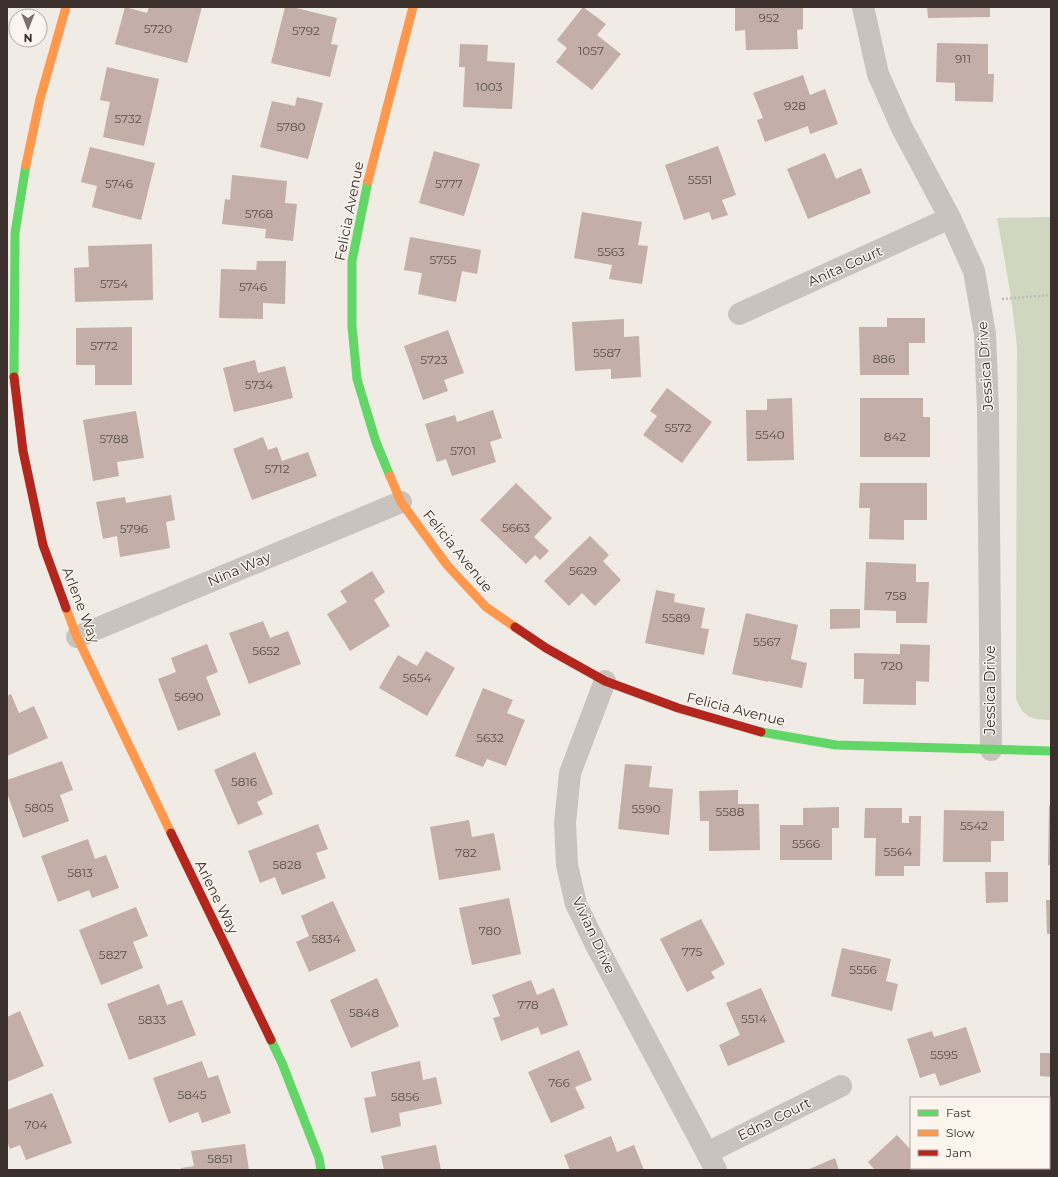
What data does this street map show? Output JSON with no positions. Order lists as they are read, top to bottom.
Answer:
{
  "streets": {
    "street": [
      "Felicia Avenue",
      "Anita Court",
      "Jessica Drive",
      "Nina Way",
      "Arlene Way",
      "Vivian Drive",
      "Edna Court"
    ]
  },
  "crossings": [
    ["Felicia Avenue", "Jessica Drive"],
    ["Felicia Avenue", "Nina Way"],
    ["Felicia Avenue", "Vivian Drive"],
    ["Anita Court", "Jessica Drive"],
    ["Nina Way", "Arlene Way"],
    ["Vivian Drive", "Edna Court"]
  ],
  "house_numbers": [
    "952",
    "5720",
    "5792",
    "1057",
    "911",
    "1003",
    "928",
    "5732",
    "5780",
    "5551",
    "5746",
    "5777",
    "5768",
    "5563",
    "5755",
    "5754",
    "5746",
    "5772",
    "5587",
    "886",
    "5723",
    "5734",
    "5572",
    "5540",
    "842",
    "5788",
    "5701",
    "5712",
    "5663",
    "5796",
    "5629",
    "758",
    "5589",
    "5567",
    "5652",
    "720",
    "5654",
    "5690",
    "5632",
    "5816",
    "5805",
    "5590",
    "5588",
    "5542",
    "5566",
    "5564",
    "782",
    "5828",
    "5813",
    "780",
    "5834",
    "775",
    "5827",
    "5556",
    "778",
    "5848",
    "5514",
    "5833",
    "5595",
    "766",
    "5845",
    "5856",
    "704",
    "5851"
  ],
  "legend": ["Fast", "Slow", "Jam"],
  "north": "bottom"
}
